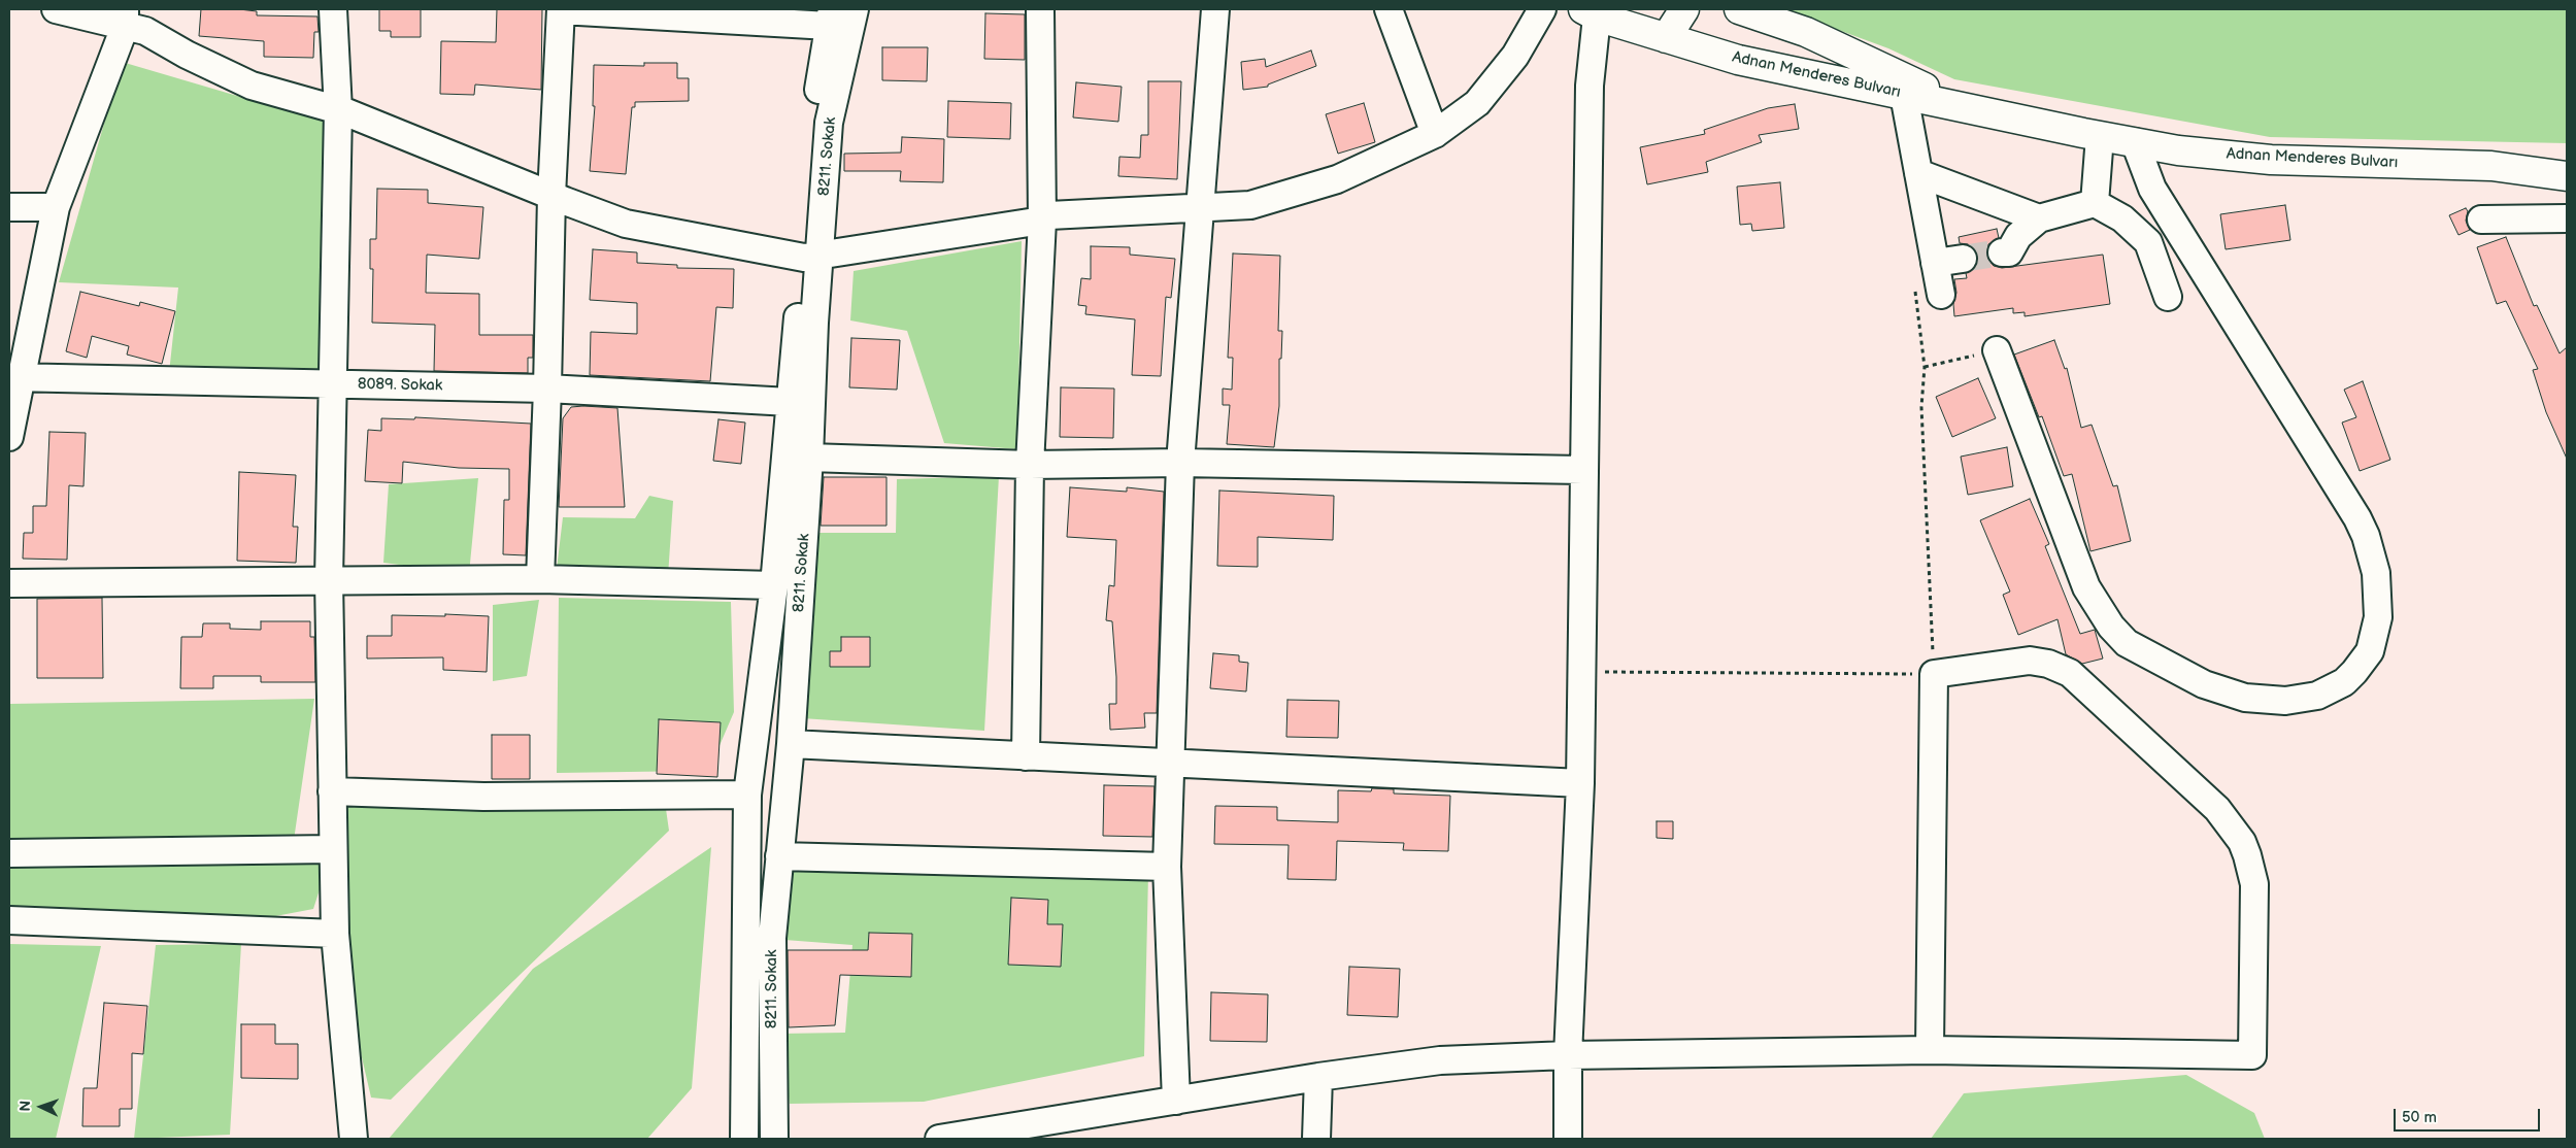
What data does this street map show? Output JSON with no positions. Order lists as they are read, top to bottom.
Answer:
{
  "streets": {
    "main road": ["Adnan Menderes Bulvarı"],
    "street": ["8211. Sokak", "8089. Sokak"]
  },
  "scale_bar": "50 m",
  "north": "left"
}
